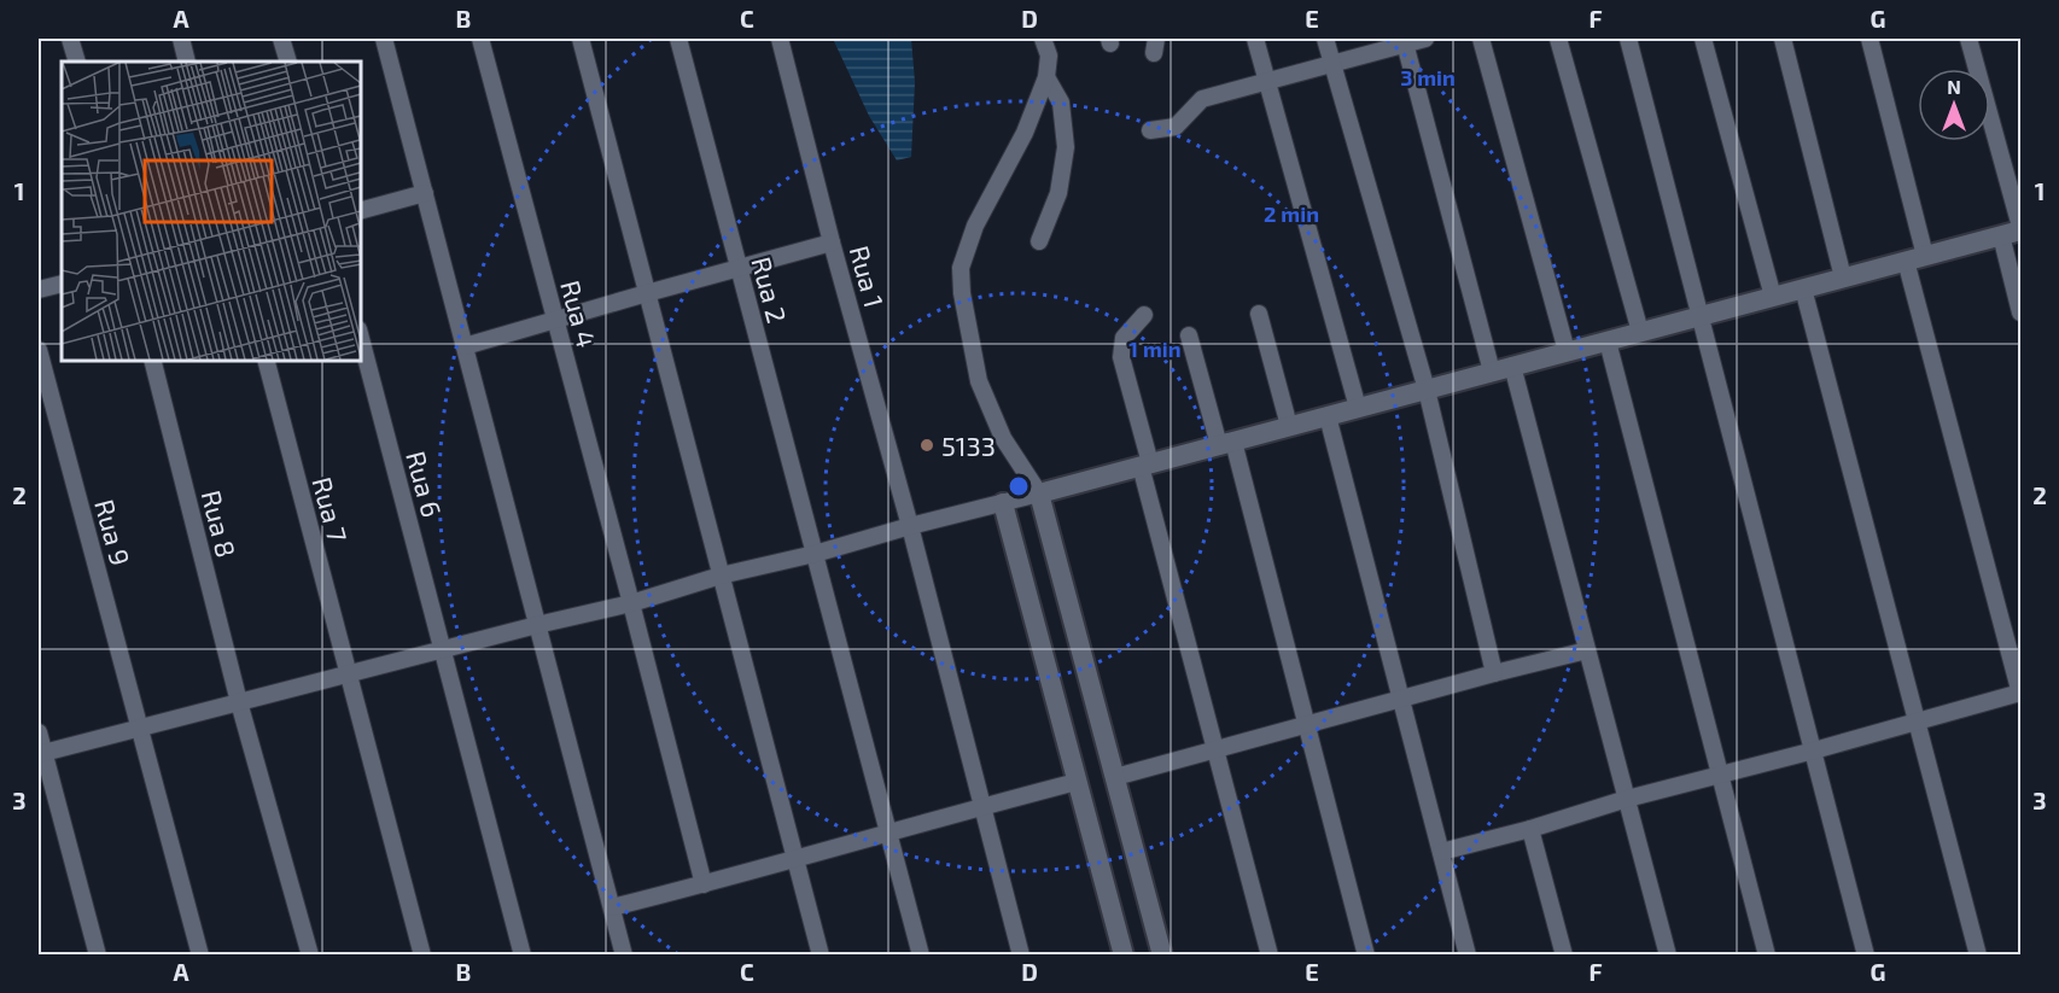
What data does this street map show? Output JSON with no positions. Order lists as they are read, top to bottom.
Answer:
{
  "streets": {
    "street": [
      "Rua 1",
      "Rua 2",
      "Rua 4",
      "Rua 6",
      "Rua 7",
      "Rua 8",
      "Rua 9"
    ]
  },
  "places": ["5133"],
  "north": "top",
  "grid": {
    "columns": [
      "A",
      "B",
      "C",
      "D",
      "E",
      "F",
      "G"
    ],
    "rows": ["1", "2", "3"]
  },
  "rings": ["3 min", "2 min", "1 min"]
}
